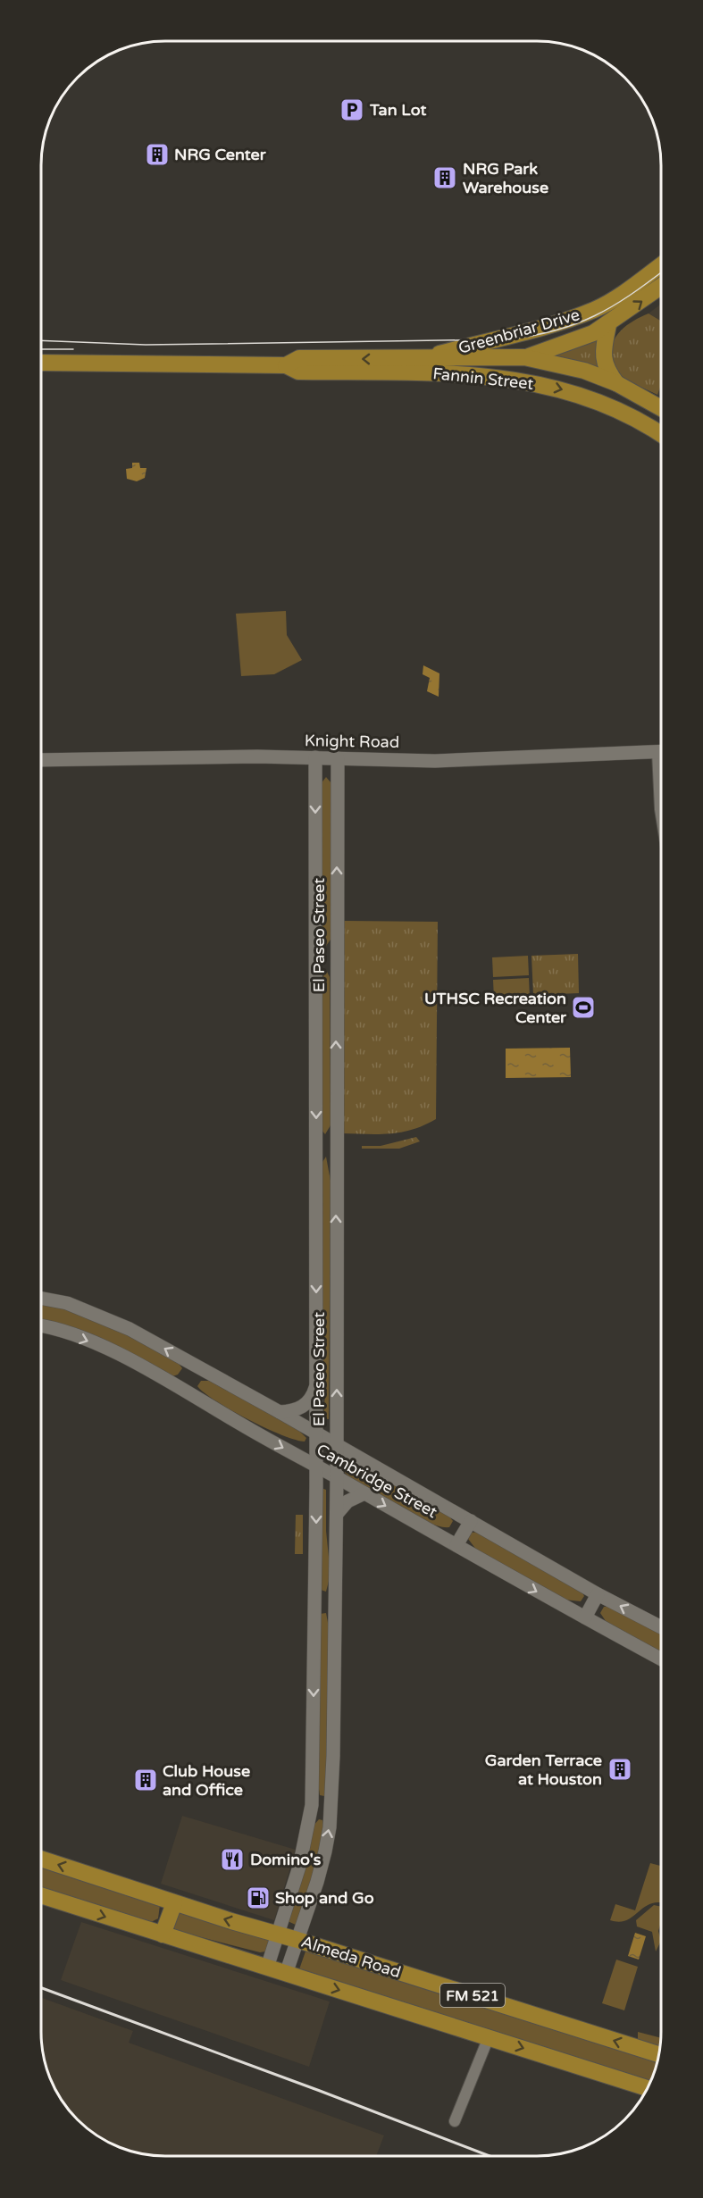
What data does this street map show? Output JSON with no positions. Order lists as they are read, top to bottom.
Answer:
{
  "streets": {
    "main road": [
      "Greenbriar Drive",
      "Fannin Street",
      "Almeda Road",
      "FM 521"
    ],
    "street": ["Knight Road", "El Paseo Street", "Cambridge Street"]
  },
  "crossings": [
    ["Greenbriar Drive", "Fannin Street"],
    ["Knight Road", "El Paseo Street"],
    ["El Paseo Street", "Cambridge Street"],
    ["El Paseo Street", "Almeda Road"],
    ["El Paseo Street", "FM 521"]
  ],
  "places": {
    "parking": ["Tan Lot"],
    "building": [
      "NRG Center",
      "NRG Park Warehouse",
      "Garden Terrace at Houston",
      "Club House and Office"
    ],
    "sports": ["UTHSC Recreation Center"],
    "restaurant": ["Domino's"],
    "fuel station": ["Shop and Go"]
  }
}
